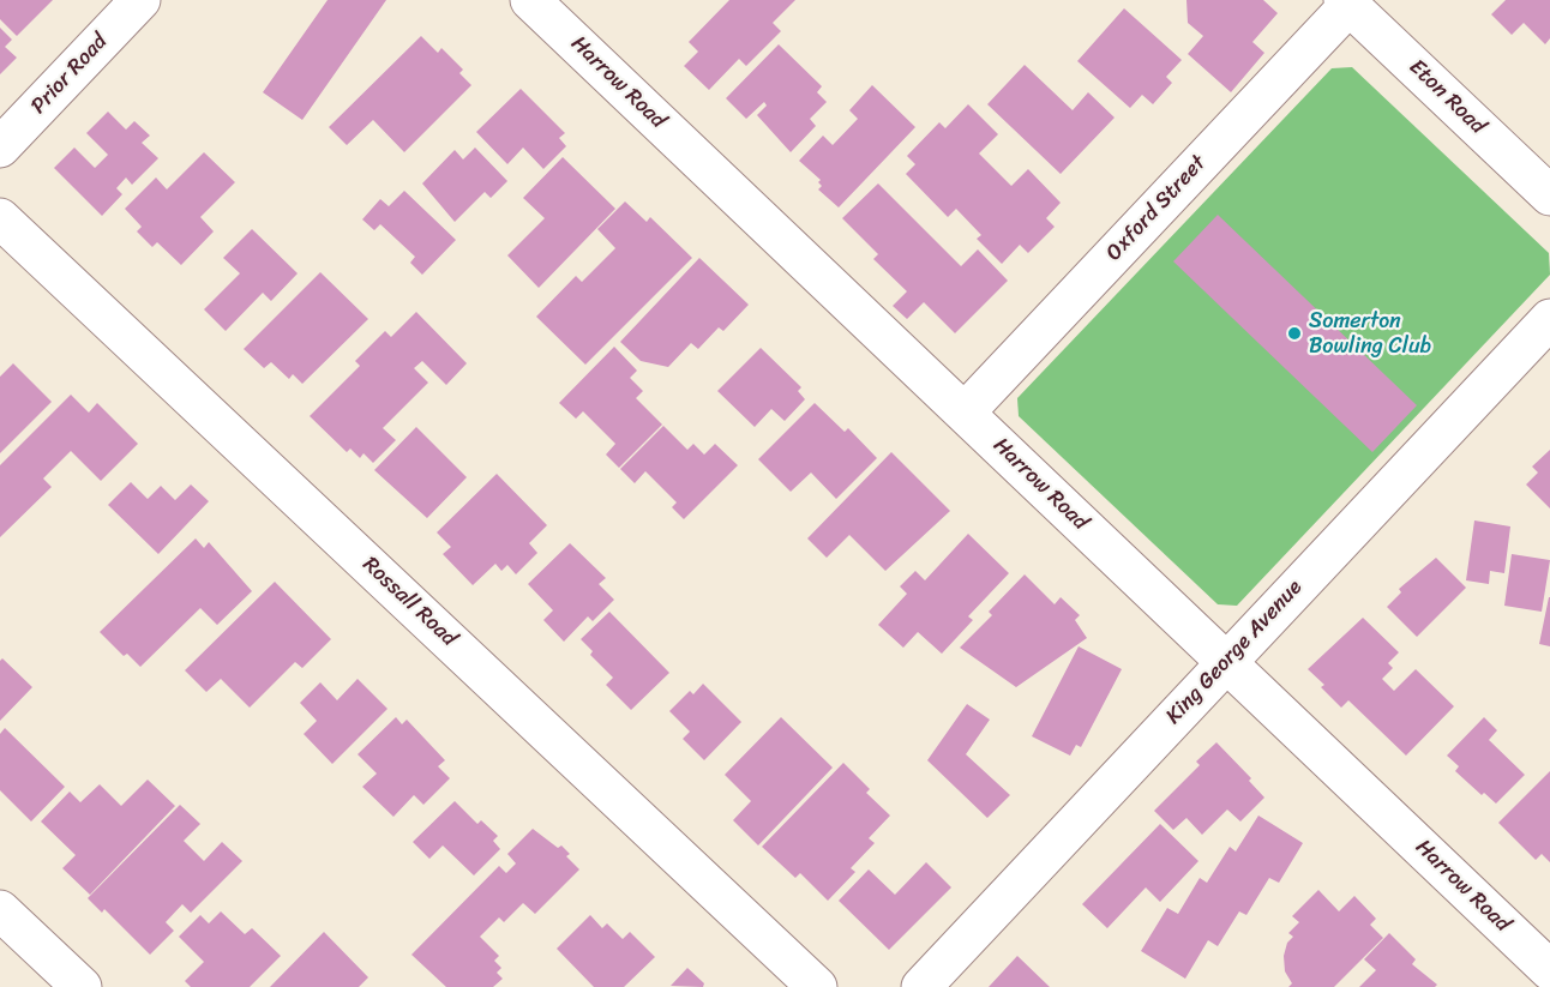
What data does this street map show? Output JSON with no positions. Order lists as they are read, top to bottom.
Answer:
{
  "streets": {
    "street": [
      "Prior Road",
      "Harrow Road",
      "Eton Road",
      "Oxford Street",
      "Rossall Road",
      "King George Avenue"
    ]
  },
  "crossings": [
    ["Harrow Road", "Oxford Street"],
    ["Harrow Road", "King George Avenue"],
    ["Eton Road", "Oxford Street"]
  ],
  "places": ["Somerton Bowling Club"]
}
